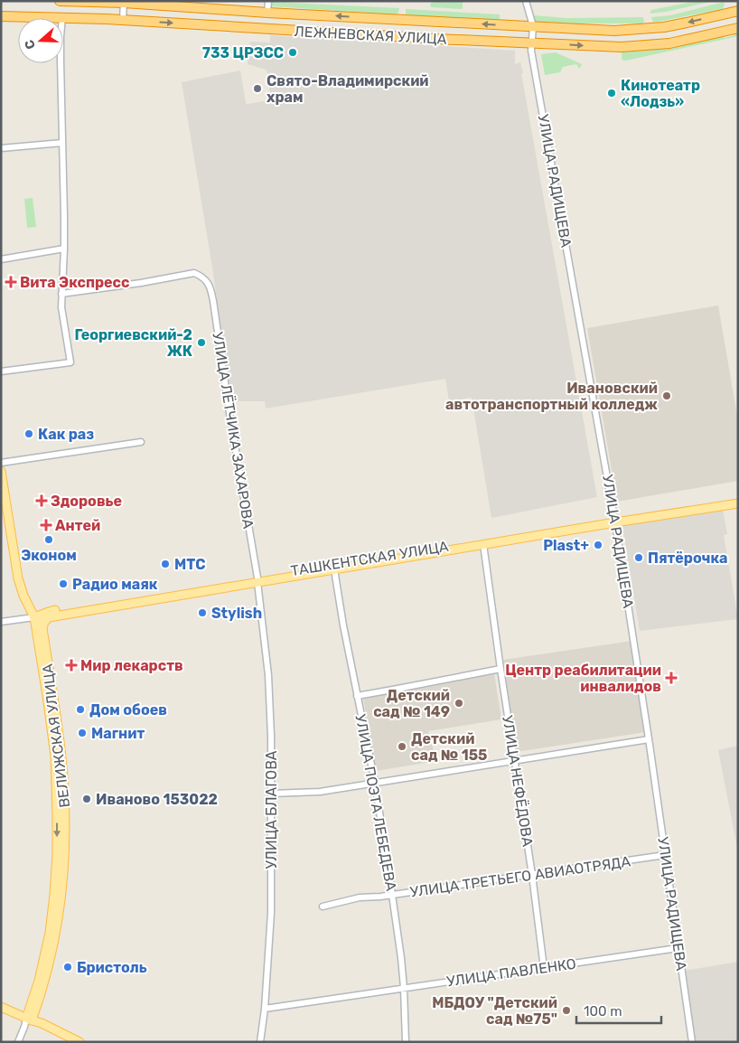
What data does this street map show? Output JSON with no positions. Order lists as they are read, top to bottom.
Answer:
{
  "streets": {
    "highway": ["ЛЕЖНЕВСКАЯ УЛИЦА"],
    "main road": ["ТАШКЕНТСКАЯ УЛИЦА", "ВЕЛИЖСКАЯ УЛИЦА"],
    "street": [
      "УЛИЦА РАДИЩЕВА",
      "УЛИЦА ЛЁТЧИКА ЗАХАРОВА",
      "УЛИЦА НЕФЁДОВА",
      "УЛИЦА ПОЭТА ЛЕБЕДЕВА",
      "УЛИЦА БЛАГОВА",
      "УЛИЦА ТРЕТЬЕГО АВИАОТРЯДА",
      "УЛИЦА ПАВЛЕНКО"
    ]
  },
  "crossings": [
    ["ЛЕЖНЕВСКАЯ УЛИЦА", "УЛИЦА РАДИЩЕВА"],
    ["УЛИЦА РАДИЩЕВА", "ТАШКЕНТСКАЯ УЛИЦА"],
    ["УЛИЦА РАДИЩЕВА", "УЛИЦА ТРЕТЬЕГО АВИАОТРЯДА"],
    ["УЛИЦА РАДИЩЕВА", "УЛИЦА ПАВЛЕНКО"],
    ["УЛИЦА ЛЁТЧИКА ЗАХАРОВА", "ТАШКЕНТСКАЯ УЛИЦА"],
    ["УЛИЦА ЛЁТЧИКА ЗАХАРОВА", "УЛИЦА БЛАГОВА"],
    ["ТАШКЕНТСКАЯ УЛИЦА", "ВЕЛИЖСКАЯ УЛИЦА"],
    ["ТАШКЕНТСКАЯ УЛИЦА", "УЛИЦА НЕФЁДОВА"],
    ["ТАШКЕНТСКАЯ УЛИЦА", "УЛИЦА ПОЭТА ЛЕБЕДЕВА"],
    ["ТАШКЕНТСКАЯ УЛИЦА", "УЛИЦА БЛАГОВА"],
    ["УЛИЦА НЕФЁДОВА", "УЛИЦА ТРЕТЬЕГО АВИАОТРЯДА"],
    ["УЛИЦА НЕФЁДОВА", "УЛИЦА ПАВЛЕНКО"],
    ["УЛИЦА ПОЭТА ЛЕБЕДЕВА", "УЛИЦА ТРЕТЬЕГО АВИАОТРЯДА"],
    ["УЛИЦА ПОЭТА ЛЕБЕДЕВА", "УЛИЦА ПАВЛЕНКО"],
    ["УЛИЦА БЛАГОВА", "УЛИЦА ПАВЛЕНКО"]
  ],
  "places": {
    "other": [
      "733 ЦРЗСС",
      "Свято-Владимирский храм",
      "Кинотеатр «Лодзь»",
      "Георгиевский-2 ЖК",
      "Ивановский автотранспортный колледж",
      "Как раз",
      "Эконом",
      "Plast+",
      "Пятёрочка",
      "МТС",
      "Радио маяк",
      "Stylish",
      "Детский сад № 149",
      "Дом обоев",
      "Магнит",
      "Детский сад № 155",
      "Иваново 153022",
      "Бристоль",
      "МБДОУ \"Детский сад №75\""
    ],
    "health": [
      "Вита Экспресс",
      "Здоровье",
      "Антей",
      "Мир лекарств",
      "Центр реабилитации инвалидов"
    ]
  },
  "scale_bar": "100 m",
  "north": "left"
}
